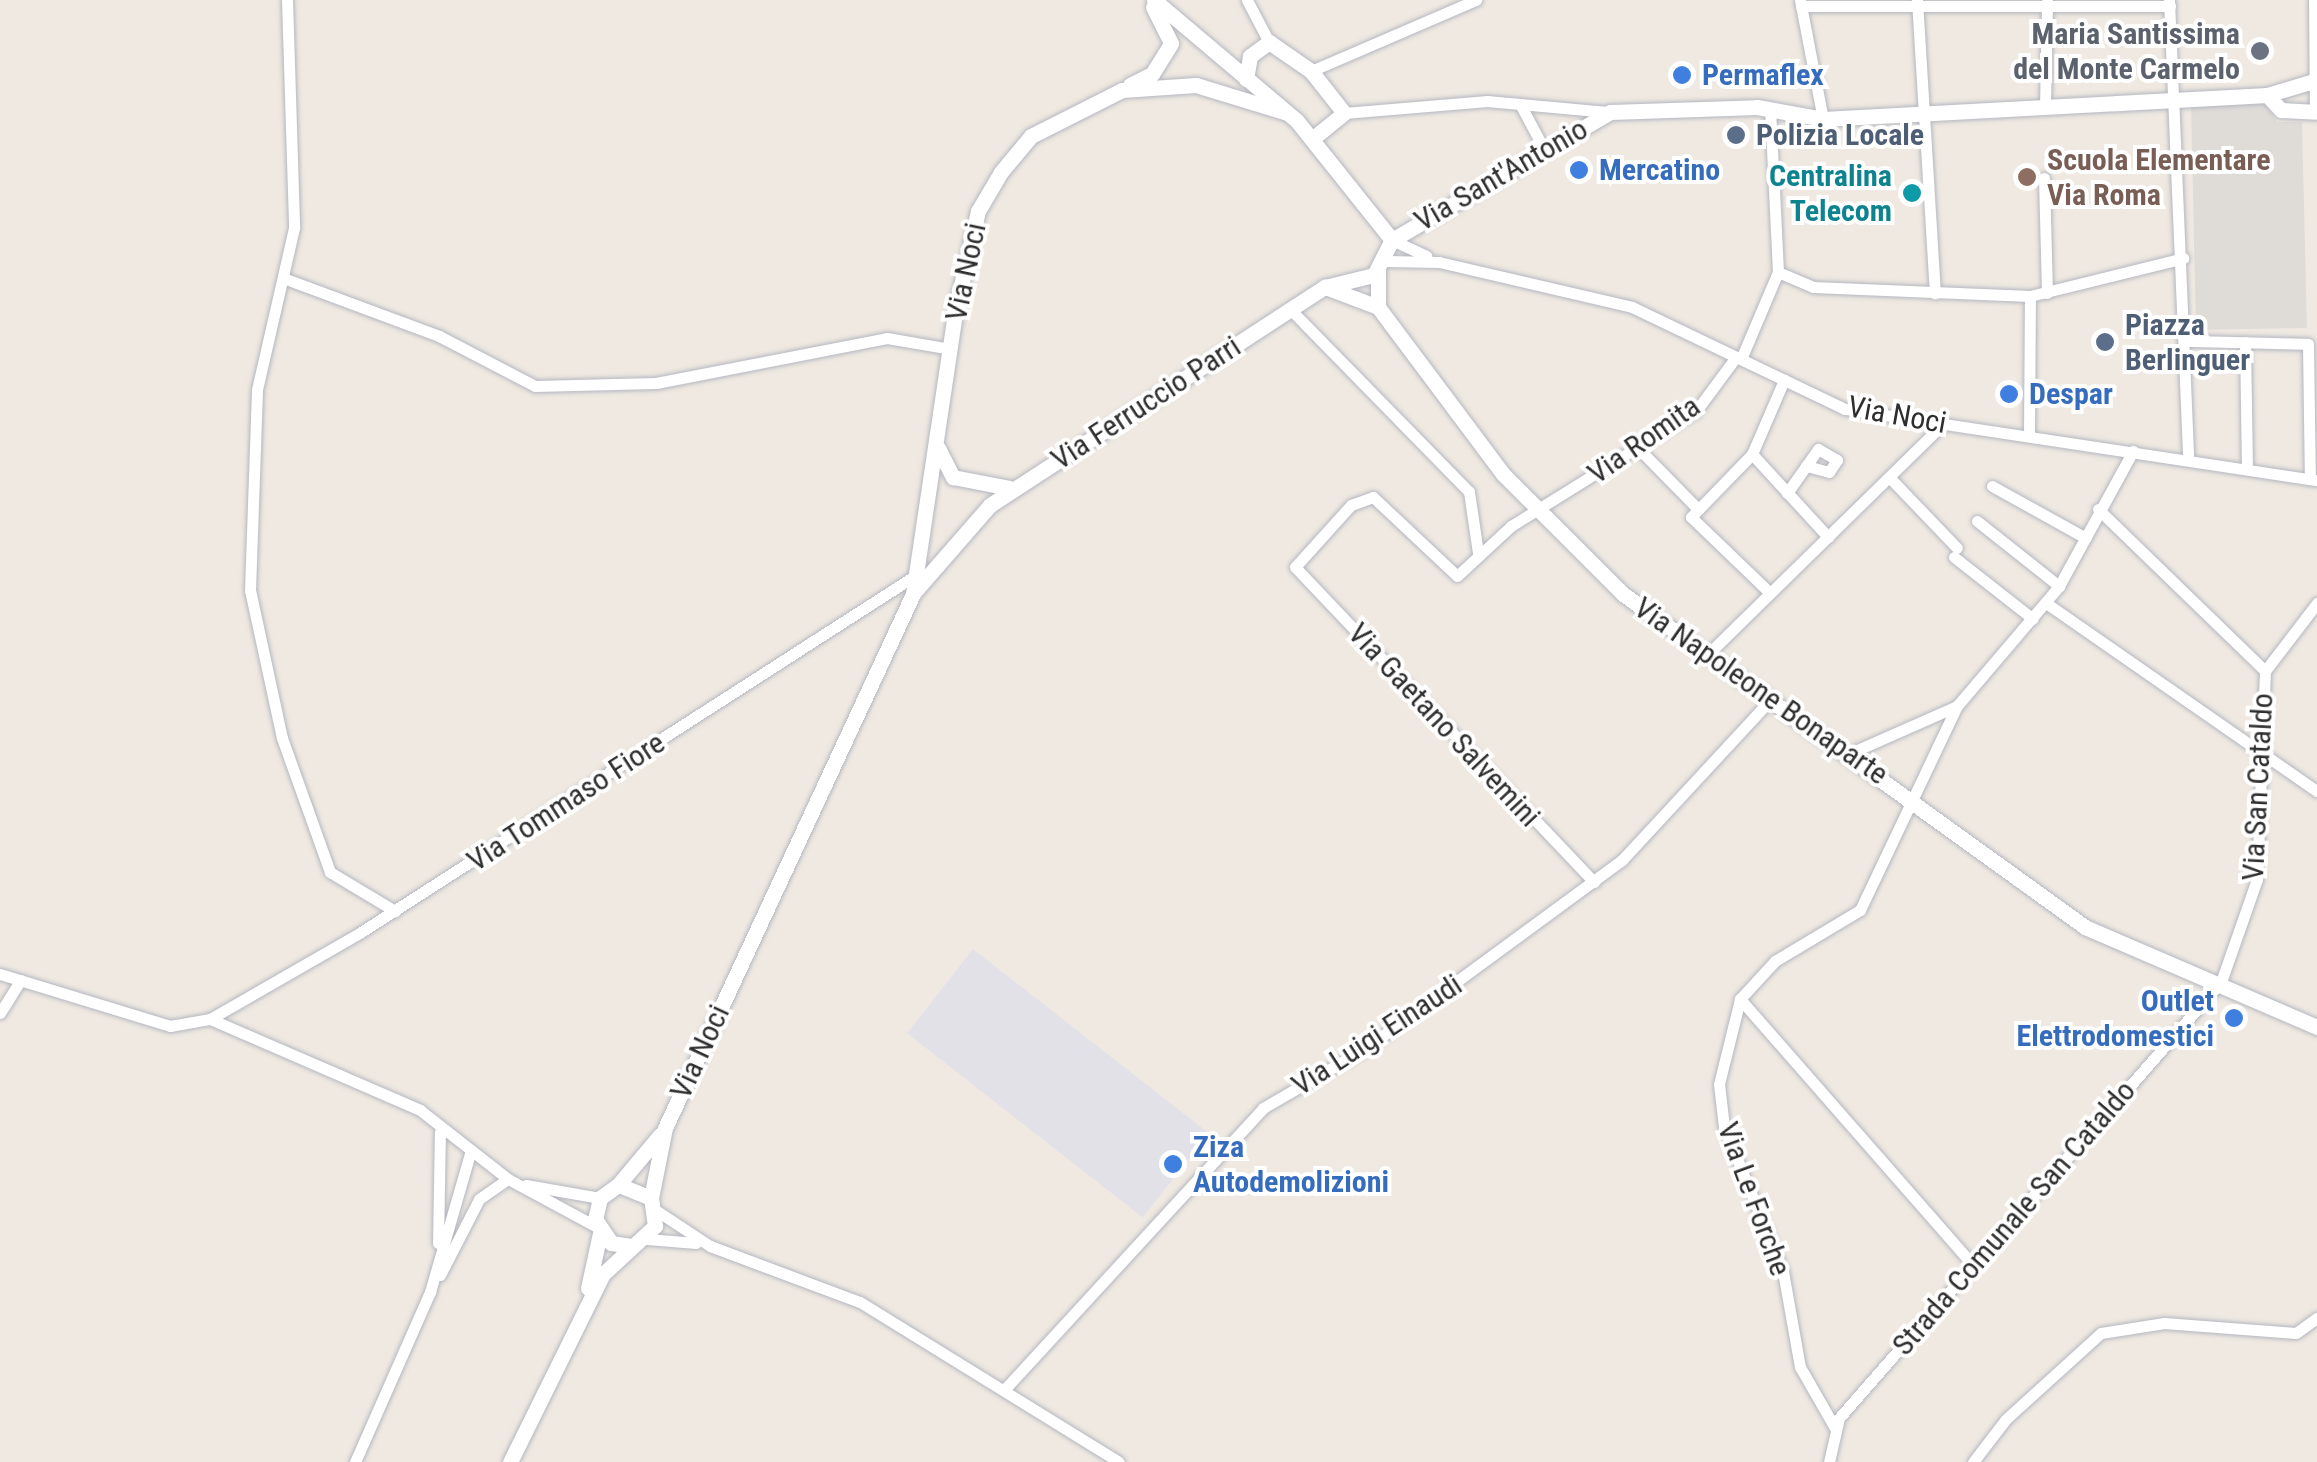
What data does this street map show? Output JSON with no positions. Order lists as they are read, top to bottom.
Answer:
{
  "streets": {
    "main road": [
      "Via Sant'Antonio",
      "Via Noci",
      "Via Ferruccio Parri",
      "Via Napoleone Bonaparte"
    ],
    "street": [
      "Via Romita",
      "Via Gaetano Salvemini",
      "Via San Cataldo",
      "Via Tommaso Fiore",
      "Via Luigi Einaudi",
      "Via Le Forche",
      "Strada Comunale San Cataldo"
    ]
  },
  "crossings": [
    ["Via Sant'Antonio", "Via Noci"],
    ["Via Noci", "Via Ferruccio Parri"],
    ["Via Noci", "Via Romita"],
    ["Via Noci", "Via Tommaso Fiore"],
    ["Via Romita", "Via Napoleone Bonaparte"],
    ["Via Romita", "Via Gaetano Salvemini"],
    ["Via Napoleone Bonaparte", "Via San Cataldo"],
    ["Via Napoleone Bonaparte", "Via Luigi Einaudi"],
    ["Via Napoleone Bonaparte", "Via Le Forche"],
    ["Via Napoleone Bonaparte", "Strada Comunale San Cataldo"],
    ["Via Gaetano Salvemini", "Via Luigi Einaudi"],
    ["Via San Cataldo", "Strada Comunale San Cataldo"],
    ["Via Le Forche", "Strada Comunale San Cataldo"]
  ],
  "places": [
    "Maria Santissima del Monte Carmelo",
    "Permaflex",
    "Polizia Locale",
    "Mercatino",
    "Scuola Elementare Via Roma",
    "Centralina Telecom",
    "Piazza Berlinguer",
    "Despar",
    "Outlet Elettrodomestici",
    "Ziza Autodemolizioni"
  ]
}
